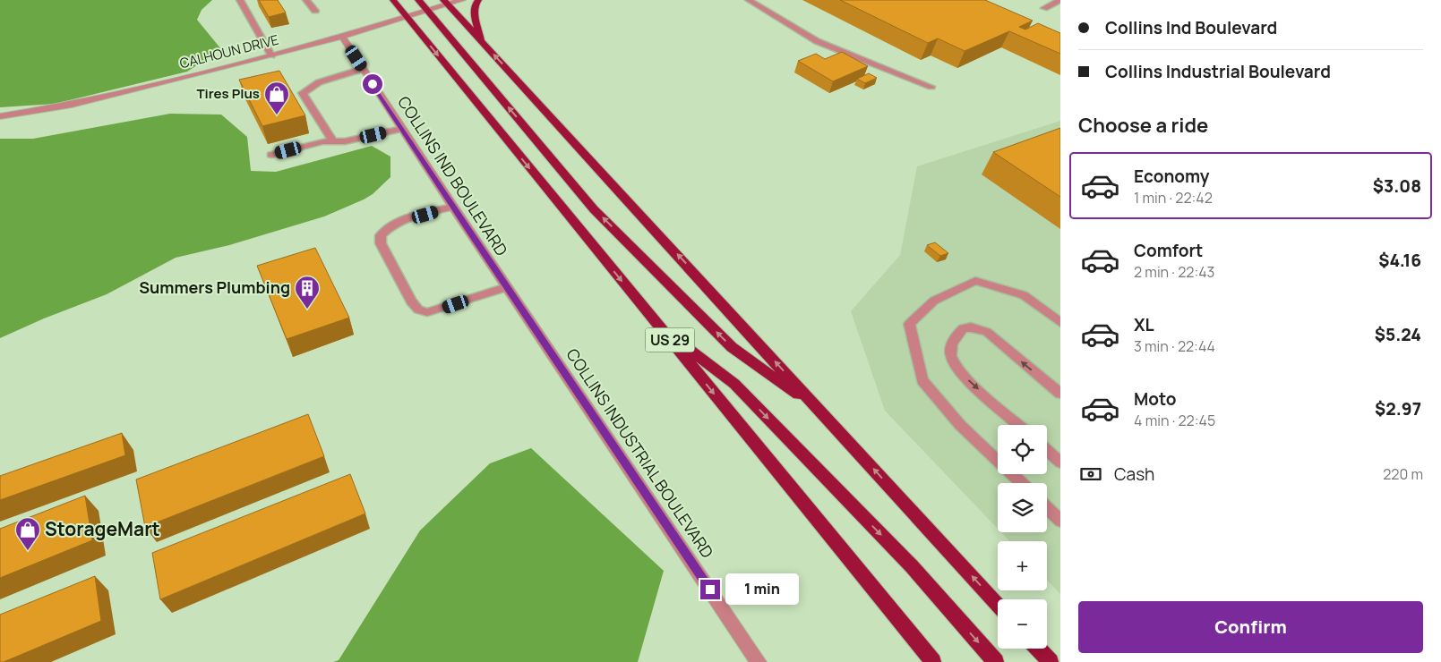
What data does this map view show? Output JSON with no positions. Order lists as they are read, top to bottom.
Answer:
{
  "streets": {
    "highway": ["US 29"],
    "street": ["CALHOUN DRIVE", "COLLINS IND BOULEVARD", "COLLINS INDUSTRIAL BOULEVARD"]
  },
  "crossings": [
    ["CALHOUN DRIVE", "COLLINS IND BOULEVARD"],
    ["CALHOUN DRIVE", "US 29"],
    ["COLLINS IND BOULEVARD", "COLLINS INDUSTRIAL BOULEVARD"]
  ],
  "places": {
    "shop": ["Tires Plus", "StorageMart"],
    "building": ["Summers Plumbing"]
  },
  "page": {
    "banner": ["Collins Ind Boulevard", "Collins Industrial Boulevard"],
    "heading": "Choose a ride",
    "list": [
      {
        "name": "Economy",
        "note": "1 min · 22:42",
        "value": "$3.08"
      },
      {
        "name": "Comfort",
        "note": "2 min · 22:43",
        "value": "$4.16"
      },
      {
        "name": "XL",
        "note": "3 min · 22:44",
        "value": "$5.24"
      },
      {
        "name": "Moto",
        "note": "4 min · 22:45",
        "value": "$2.97"
      }
    ],
    "map_buttons": ["+", "−"],
    "pay": ["Cash", "220 m"],
    "bubble": "1 min",
    "buttons": "Confirm"
  }
}
